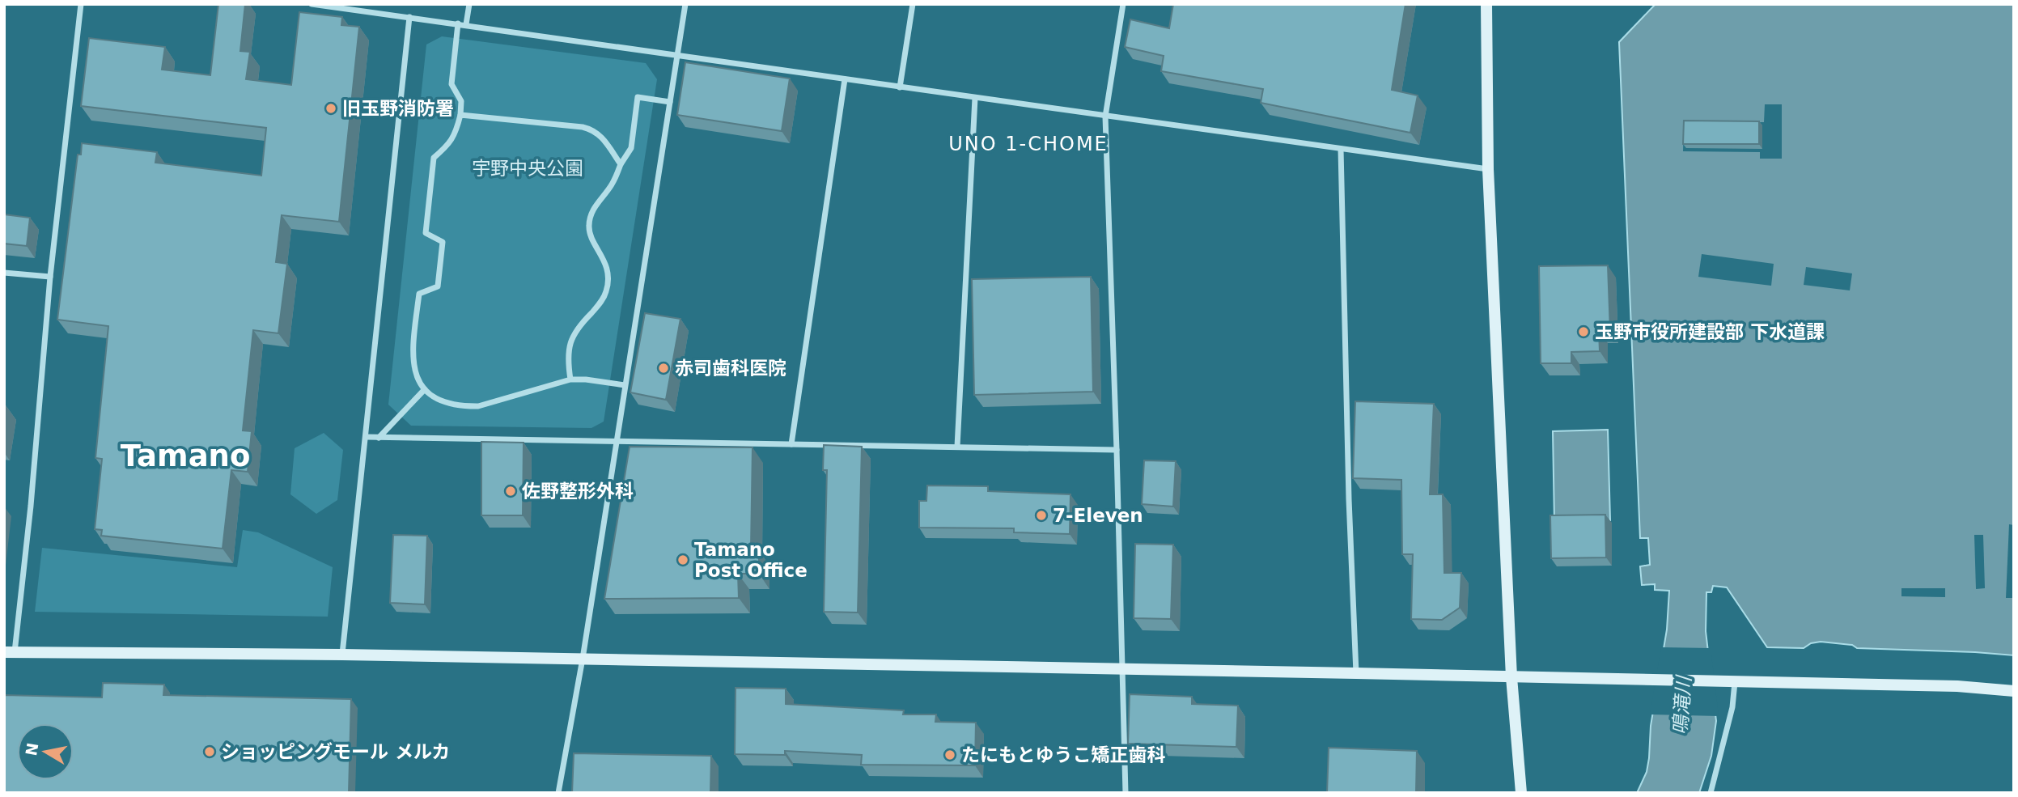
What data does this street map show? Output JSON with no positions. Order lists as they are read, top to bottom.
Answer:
{
  "districts": ["UNO 1-CHOME", "Tamano"],
  "water": ["鳴滝川"],
  "parks": ["宇野中央公園"],
  "places": [
    "旧玉野消防署",
    "玉野市役所建設部 下水道課",
    "赤司歯科医院",
    "佐野整形外科",
    "7-Eleven",
    "Tamano Post Office",
    "ショッピングモール メルカ",
    "たにもとゆうこ矯正歯科"
  ],
  "north": "left"
}
